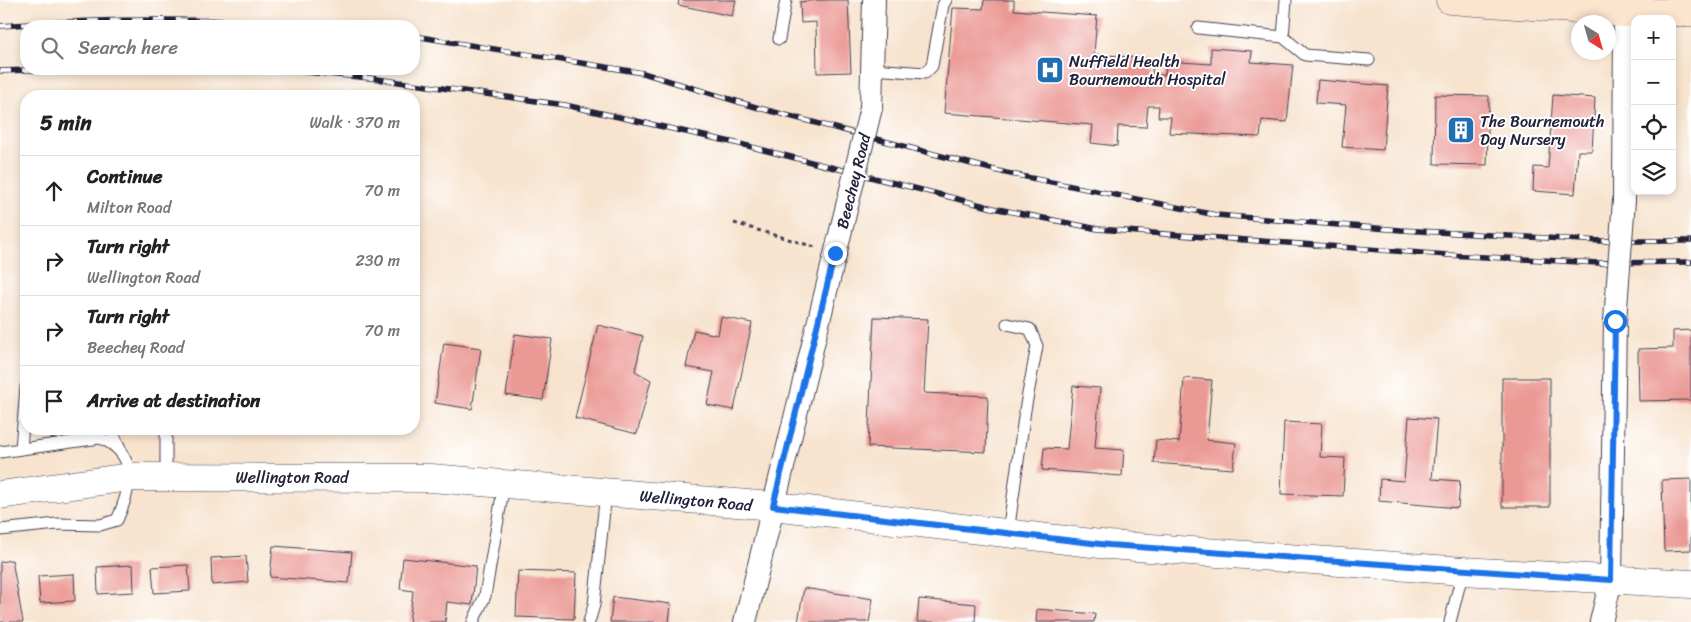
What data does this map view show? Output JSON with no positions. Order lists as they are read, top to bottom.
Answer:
{
  "streets": {
    "street": ["Beechey Road", "Wellington Road"]
  },
  "crossings": [
    ["Beechey Road", "Wellington Road"]
  ],
  "places": {
    "hospital": ["Nuffield Health Bournemouth Hospital"],
    "building": ["The Bournemouth Day Nursery"]
  },
  "north": "bottom right",
  "page": {
    "map_buttons": ["+", "−"],
    "search": "Search here",
    "heading": ["5 min", "Walk · 370 m"],
    "list": [
      ["Continue", "Milton Road", "70 m"],
      ["Turn right", "Wellington Road", "230 m"],
      ["Turn right", "Beechey Road", "70 m"],
      "Arrive at destination"
    ]
  }
}
